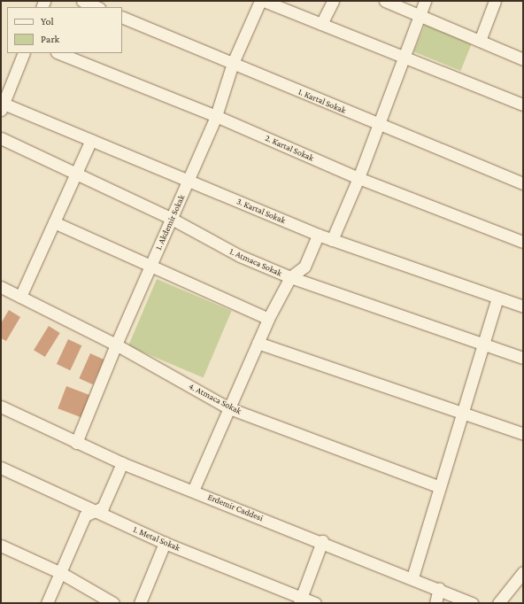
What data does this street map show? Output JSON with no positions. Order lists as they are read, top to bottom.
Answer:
{
  "streets": {
    "street": [
      "1. Kartal Sokak",
      "2. Kartal Sokak",
      "3. Kartal Sokak",
      "1. Akdemir Sokak",
      "1. Atmaca Sokak",
      "4. Atmaca Sokak",
      "Erdemir Caddesi",
      "1. Metal Sokak"
    ]
  },
  "crossings": [
    ["1. Kartal Sokak", "1. Akdemir Sokak"],
    ["2. Kartal Sokak", "1. Akdemir Sokak"],
    ["3. Kartal Sokak", "1. Akdemir Sokak"],
    ["1. Akdemir Sokak", "1. Atmaca Sokak"],
    ["1. Akdemir Sokak", "4. Atmaca Sokak"],
    ["1. Akdemir Sokak", "Erdemir Caddesi"]
  ],
  "legend": ["Yol", "Park"]
}
